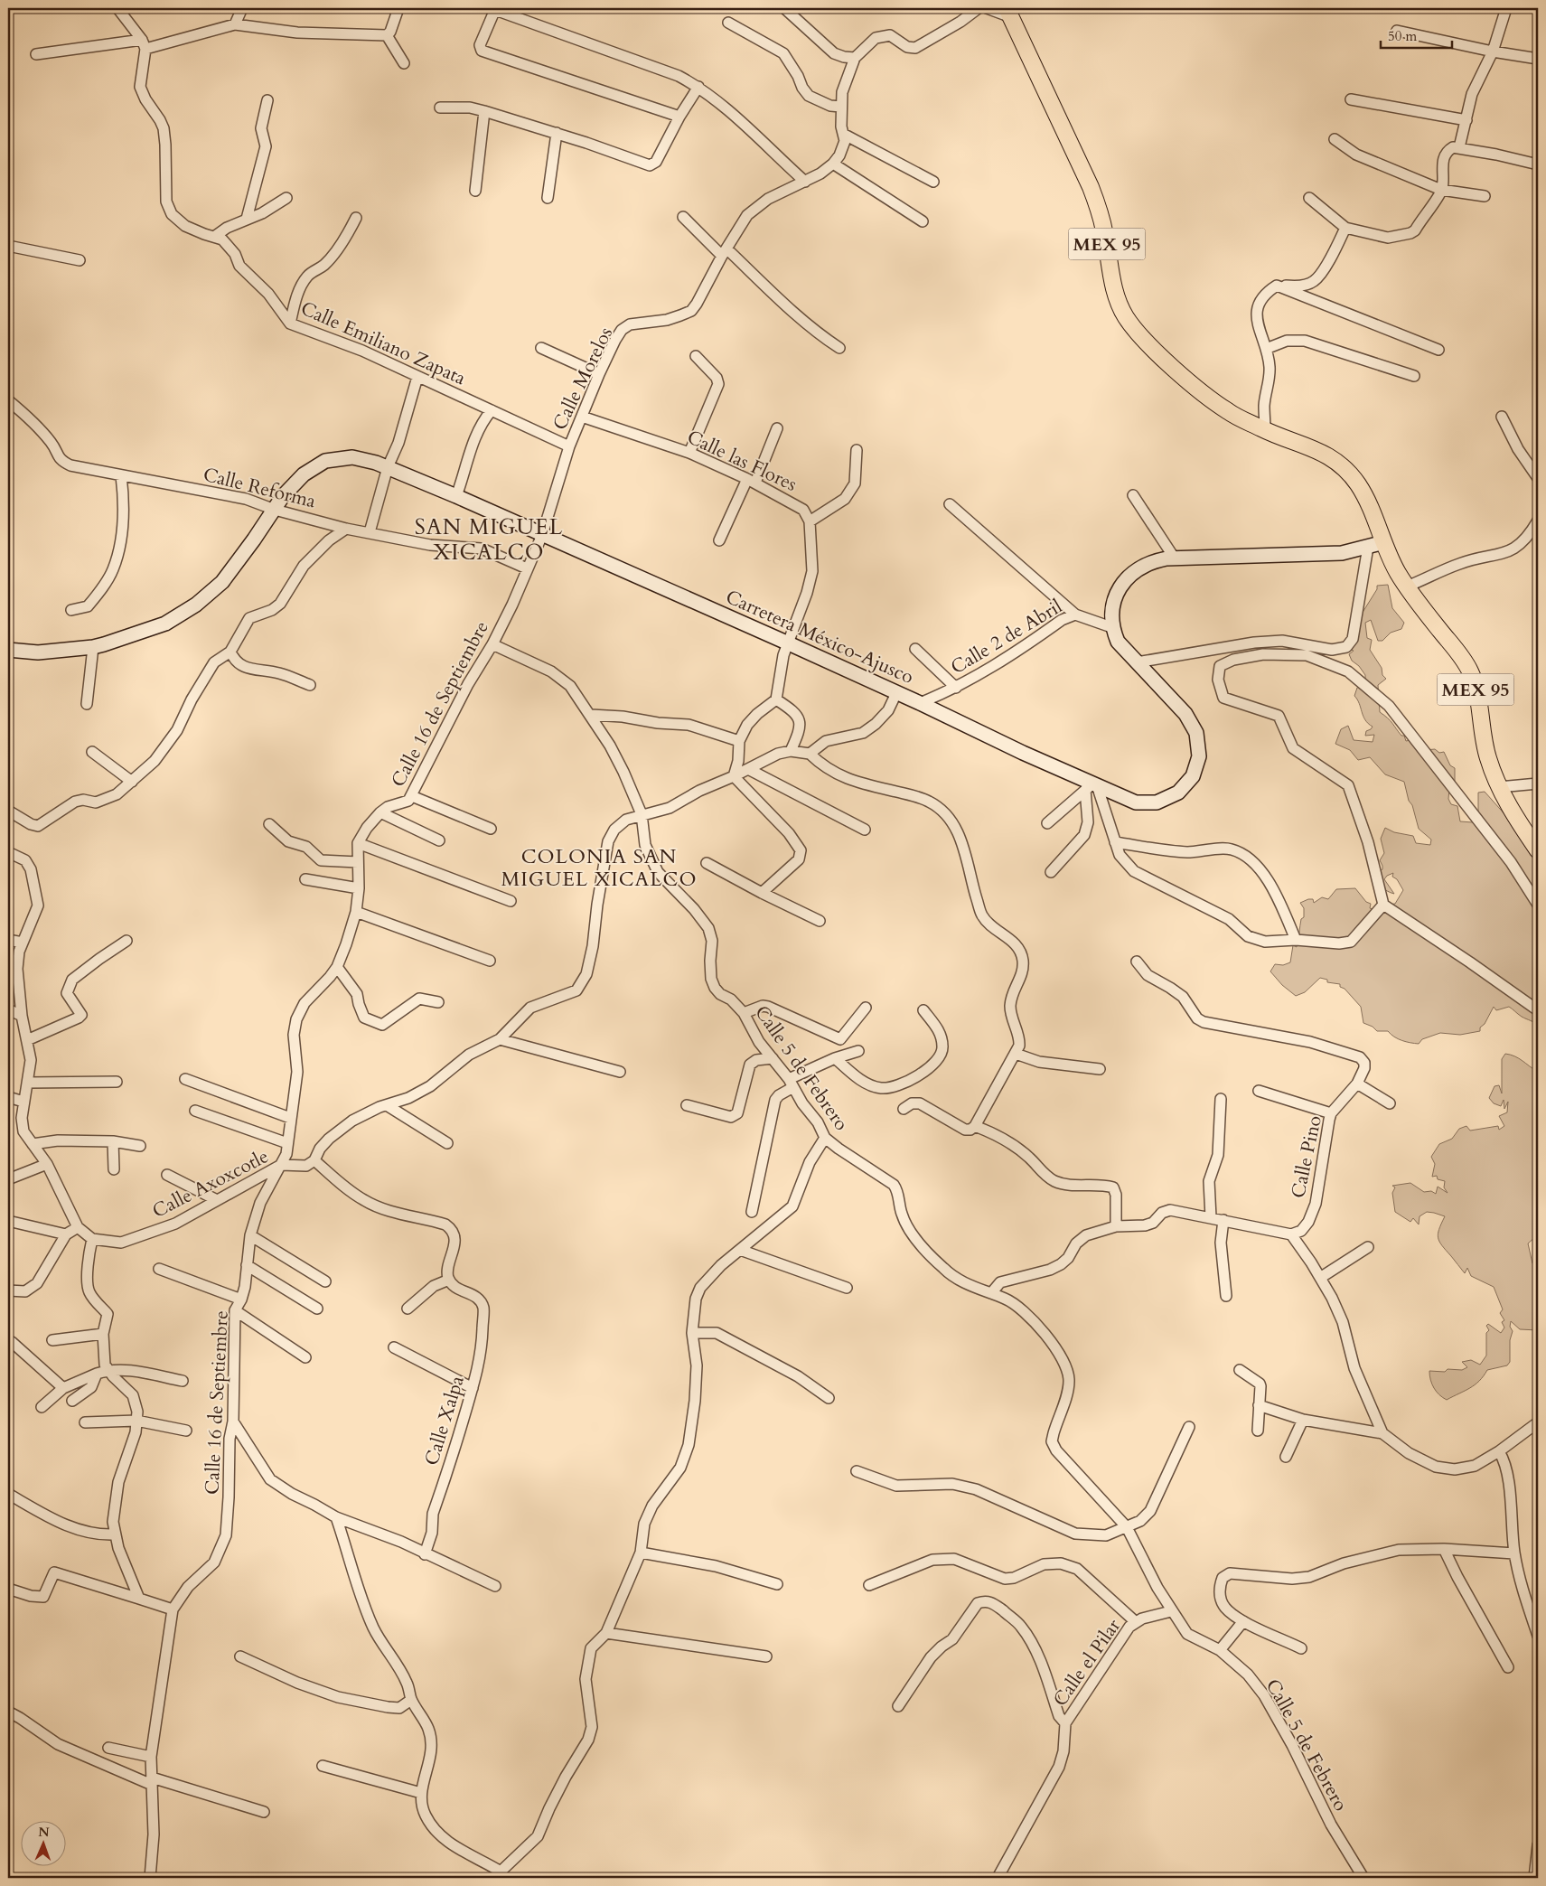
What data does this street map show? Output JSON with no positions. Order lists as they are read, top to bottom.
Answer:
{
  "streets": {
    "main road": ["MEX 95", "Carretera México-Ajusco"],
    "street": [
      "Calle Emiliano Zapata",
      "Calle Morelos",
      "Calle las Flores",
      "Calle Reforma",
      "Calle 2 de Abril",
      "Calle 16 de Septiembre",
      "Calle 5 de Febrero",
      "Calle Pino",
      "Calle Axoxcotle",
      "Calle Xalpa",
      "Calle el Pilar"
    ]
  },
  "crossings": [
    ["Calle Emiliano Zapata", "Calle Morelos"],
    ["Calle Morelos", "Calle las Flores"],
    ["Calle Morelos", "Carretera México-Ajusco"],
    ["Calle Morelos", "Calle 16 de Septiembre"],
    ["Calle Reforma", "Carretera México-Ajusco"],
    ["Calle Reforma", "Calle 16 de Septiembre"],
    ["Carretera México-Ajusco", "Calle 2 de Abril"],
    ["Carretera México-Ajusco", "Calle 16 de Septiembre"],
    ["Calle 16 de Septiembre", "Calle 5 de Febrero"],
    ["Calle 16 de Septiembre", "Calle Axoxcotle"],
    ["Calle 5 de Febrero", "Calle el Pilar"]
  ],
  "districts": ["SAN MIGUEL XICALCO", "COLONIA SAN MIGUEL XICALCO"],
  "scale_bar": "50 m",
  "north": "top"
}
